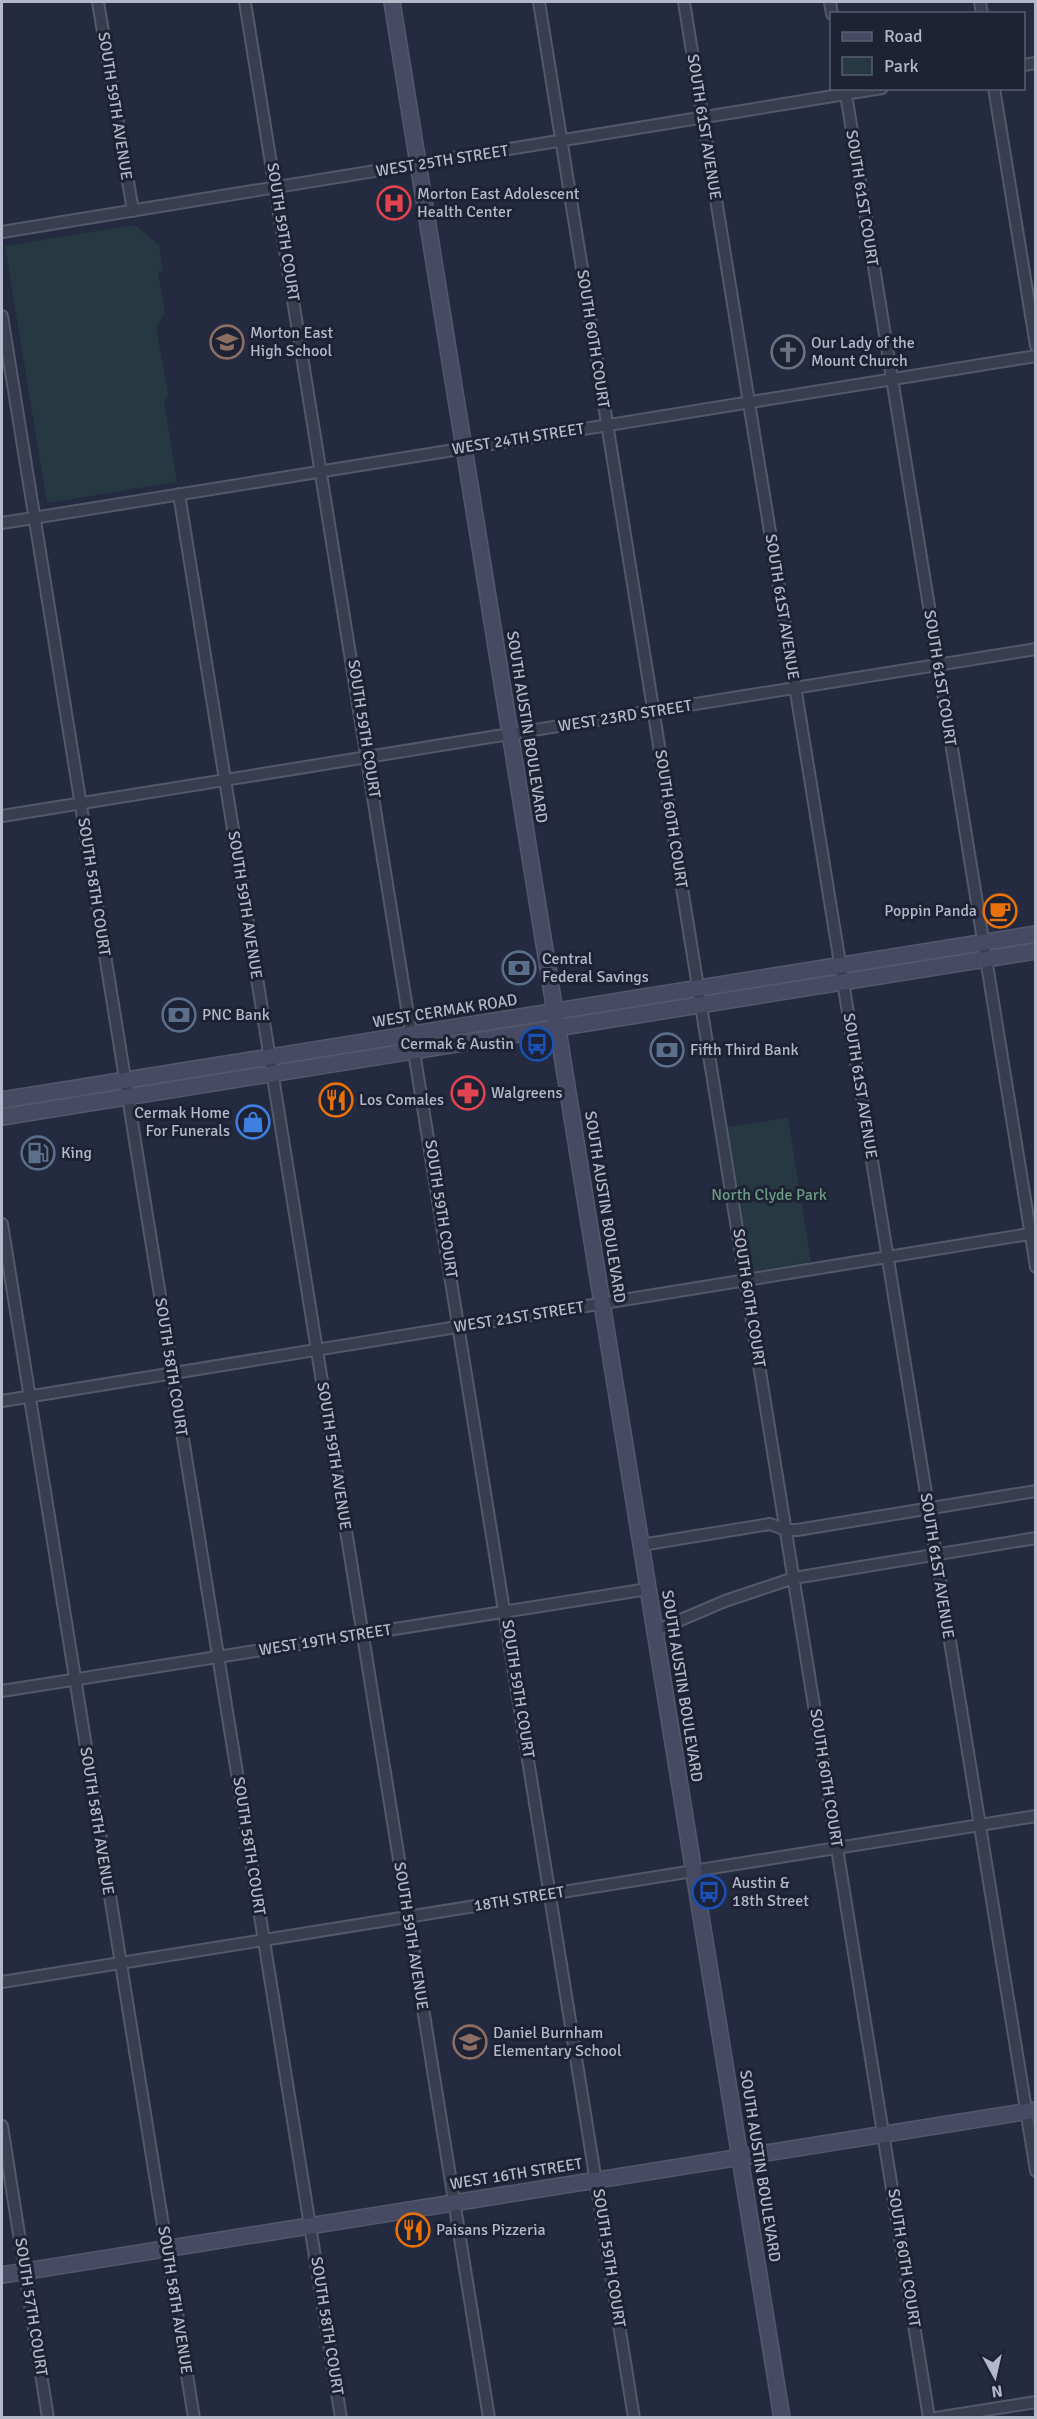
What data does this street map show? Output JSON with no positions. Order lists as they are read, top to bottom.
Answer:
{
  "streets": {
    "street": [
      "SOUTH 59TH AVENUE",
      "SOUTH 61ST AVENUE",
      "WEST 25TH STREET",
      "SOUTH 61ST COURT",
      "SOUTH 59TH COURT",
      "SOUTH 60TH COURT",
      "WEST 24TH STREET",
      "WEST 23RD STREET",
      "SOUTH AUSTIN BOULEVARD",
      "SOUTH 58TH COURT",
      "WEST CERMAK ROAD",
      "WEST 21ST STREET",
      "WEST 19TH STREET",
      "SOUTH 58TH AVENUE",
      "18TH STREET",
      "WEST 16TH STREET",
      "SOUTH 57TH COURT"
    ]
  },
  "crossings": [
    ["SOUTH 59TH AVENUE", "WEST 25TH STREET"],
    ["SOUTH 59TH AVENUE", "WEST 24TH STREET"],
    ["SOUTH 59TH AVENUE", "WEST 23RD STREET"],
    ["SOUTH 59TH AVENUE", "WEST CERMAK ROAD"],
    ["SOUTH 59TH AVENUE", "WEST 21ST STREET"],
    ["SOUTH 59TH AVENUE", "WEST 19TH STREET"],
    ["SOUTH 59TH AVENUE", "18TH STREET"],
    ["SOUTH 59TH AVENUE", "WEST 16TH STREET"],
    ["SOUTH 61ST AVENUE", "WEST 25TH STREET"],
    ["SOUTH 61ST AVENUE", "WEST 24TH STREET"],
    ["SOUTH 61ST AVENUE", "WEST 23RD STREET"],
    ["SOUTH 61ST AVENUE", "WEST CERMAK ROAD"],
    ["SOUTH 61ST AVENUE", "WEST 21ST STREET"],
    ["SOUTH 61ST AVENUE", "18TH STREET"],
    ["SOUTH 61ST AVENUE", "WEST 16TH STREET"],
    ["WEST 25TH STREET", "SOUTH 61ST COURT"],
    ["WEST 25TH STREET", "SOUTH 59TH COURT"],
    ["WEST 25TH STREET", "SOUTH 60TH COURT"],
    ["WEST 25TH STREET", "SOUTH AUSTIN BOULEVARD"],
    ["SOUTH 61ST COURT", "WEST 24TH STREET"],
    ["SOUTH 61ST COURT", "WEST 23RD STREET"],
    ["SOUTH 61ST COURT", "WEST CERMAK ROAD"],
    ["SOUTH 61ST COURT", "WEST 21ST STREET"],
    ["SOUTH 59TH COURT", "WEST 24TH STREET"],
    ["SOUTH 59TH COURT", "WEST 23RD STREET"],
    ["SOUTH 59TH COURT", "WEST CERMAK ROAD"],
    ["SOUTH 59TH COURT", "WEST 21ST STREET"],
    ["SOUTH 59TH COURT", "WEST 19TH STREET"],
    ["SOUTH 59TH COURT", "18TH STREET"],
    ["SOUTH 59TH COURT", "WEST 16TH STREET"],
    ["SOUTH 60TH COURT", "WEST 24TH STREET"],
    ["SOUTH 60TH COURT", "WEST 23RD STREET"],
    ["SOUTH 60TH COURT", "WEST CERMAK ROAD"],
    ["SOUTH 60TH COURT", "WEST 21ST STREET"],
    ["SOUTH 60TH COURT", "18TH STREET"],
    ["SOUTH 60TH COURT", "WEST 16TH STREET"],
    ["WEST 24TH STREET", "SOUTH AUSTIN BOULEVARD"],
    ["WEST 24TH STREET", "SOUTH 58TH COURT"],
    ["WEST 23RD STREET", "SOUTH AUSTIN BOULEVARD"],
    ["WEST 23RD STREET", "SOUTH 58TH COURT"],
    ["SOUTH AUSTIN BOULEVARD", "WEST CERMAK ROAD"],
    ["SOUTH AUSTIN BOULEVARD", "WEST 21ST STREET"],
    ["SOUTH AUSTIN BOULEVARD", "WEST 19TH STREET"],
    ["SOUTH AUSTIN BOULEVARD", "18TH STREET"],
    ["SOUTH AUSTIN BOULEVARD", "WEST 16TH STREET"],
    ["SOUTH 58TH COURT", "WEST CERMAK ROAD"],
    ["SOUTH 58TH COURT", "WEST 21ST STREET"],
    ["SOUTH 58TH COURT", "WEST 19TH STREET"],
    ["SOUTH 58TH COURT", "18TH STREET"],
    ["SOUTH 58TH COURT", "WEST 16TH STREET"],
    ["WEST 21ST STREET", "SOUTH 58TH AVENUE"],
    ["WEST 19TH STREET", "SOUTH 58TH AVENUE"],
    ["SOUTH 58TH AVENUE", "18TH STREET"],
    ["SOUTH 58TH AVENUE", "WEST 16TH STREET"],
    ["WEST 16TH STREET", "SOUTH 57TH COURT"]
  ],
  "parks": ["North Clyde Park"],
  "places": {
    "hospital": ["Morton East Adolescent Health Center"],
    "school or university": ["Morton East High School", "Daniel Burnham Elementary School"],
    "church": ["Our Lady of the Mount Church"],
    "cafe": ["Poppin Panda"],
    "bank": ["Central Federal Savings", "PNC Bank", "Fifth Third Bank"],
    "bus stop": ["Cermak & Austin", "Austin & 18th Street"],
    "pharmacy": ["Walgreens"],
    "restaurant": ["Los Comales", "Paisans Pizzeria"],
    "shop": ["Cermak Home For Funerals"],
    "fuel station": ["King"]
  },
  "legend": ["Road", "Park"],
  "north": "bottom"
}
